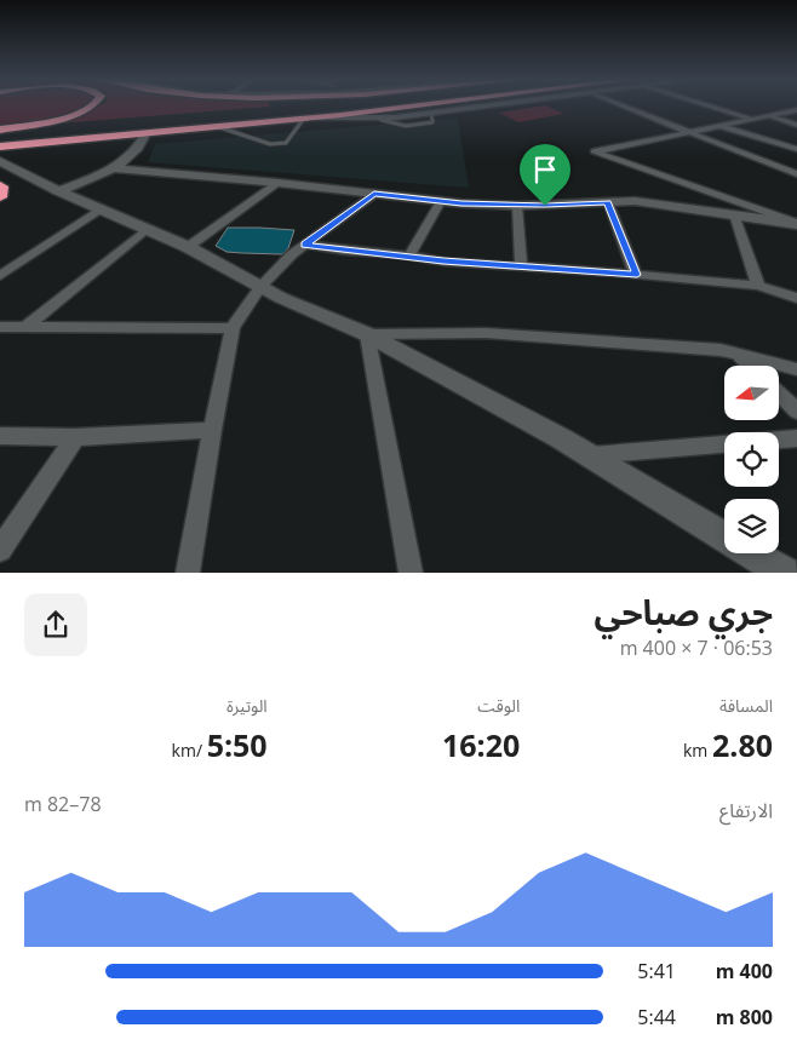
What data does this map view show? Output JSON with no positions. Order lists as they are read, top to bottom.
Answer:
{
  "north": "left",
  "page": {
    "heading": ["جري صباحي", "06:53 · 7 × 400 m"],
    "stats": [
      ["المسافة", "2.80 km"],
      ["الوقت", "16:20"],
      ["الوتيرة", "5:50 /km"]
    ],
    "chart": ["الارتفاع", "78–82 m"],
    "list": [
      {
        "name": "400 m",
        "note": "5:41"
      },
      {
        "name": "800 m",
        "note": "5:44"
      }
    ]
  }
}
